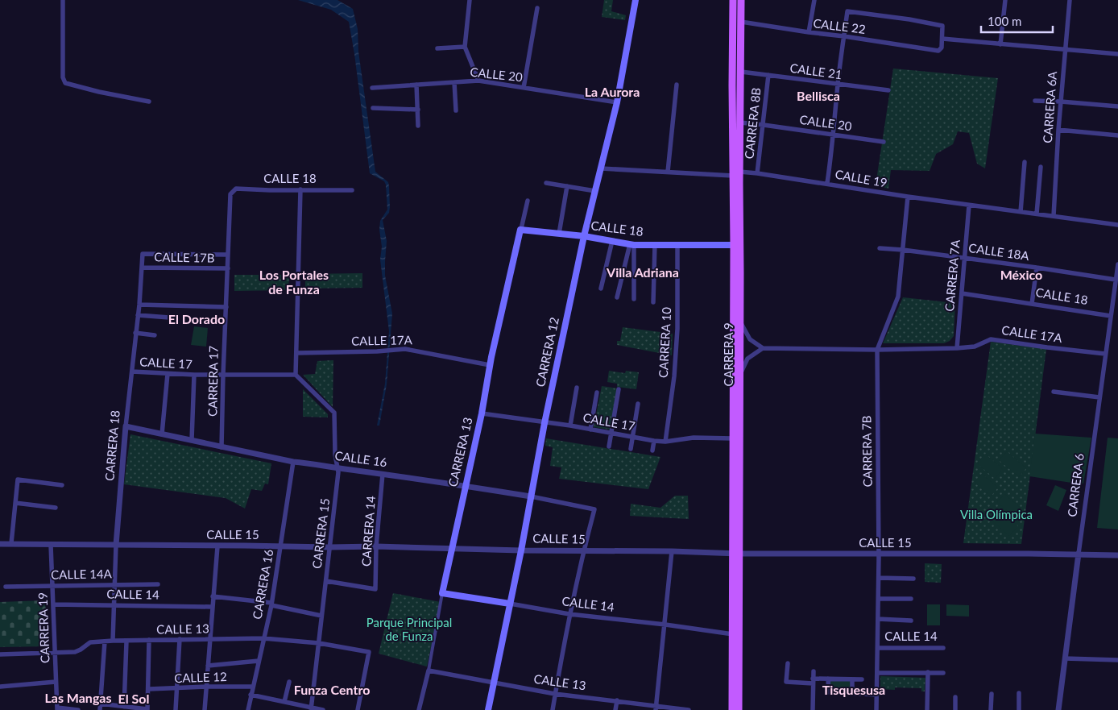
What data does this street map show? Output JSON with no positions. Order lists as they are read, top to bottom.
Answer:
{
  "streets": {
    "main road": [
      "CALLE 18",
      "CARRERA 12",
      "CARRERA 9",
      "CARRERA 13",
      "CALLE 14"
    ],
    "street": [
      "CALLE 22",
      "CALLE 21",
      "CALLE 20",
      "CARRERA 6A",
      "CARRERA 8B",
      "CALLE 19",
      "CALLE 18A",
      "CALLE 17B",
      "CARRERA 7A",
      "CALLE 17A",
      "CARRERA 10",
      "CALLE 17",
      "CARRERA 17",
      "CARRERA 18",
      "CARRERA 7B",
      "CALLE 16",
      "CARRERA 6",
      "CARRERA 14",
      "CARRERA 15",
      "CALLE 15",
      "CALLE 14A",
      "CARRERA 16",
      "CARRERA 19",
      "CALLE 13",
      "CALLE 12"
    ]
  },
  "crossings": [
    ["CALLE 22", "CARRERA 9"],
    ["CALLE 21", "CARRERA 8B"],
    ["CALLE 21", "CARRERA 9"],
    ["CALLE 20", "CARRERA 8B"],
    ["CALLE 20", "CARRERA 12"],
    ["CALLE 20", "CARRERA 9"],
    ["CARRERA 6A", "CALLE 19"],
    ["CARRERA 8B", "CALLE 19"],
    ["CALLE 18", "CARRERA 7A"],
    ["CALLE 18", "CARRERA 10"],
    ["CALLE 18", "CARRERA 12"],
    ["CALLE 18", "CARRERA 9"],
    ["CALLE 18", "CARRERA 17"],
    ["CALLE 18", "CARRERA 13"],
    ["CALLE 18", "CARRERA 6"],
    ["CALLE 19", "CARRERA 7A"],
    ["CALLE 19", "CARRERA 12"],
    ["CALLE 19", "CARRERA 9"],
    ["CALLE 19", "CARRERA 7B"],
    ["CALLE 18A", "CARRERA 7A"],
    ["CALLE 18A", "CARRERA 7B"],
    ["CALLE 18A", "CARRERA 6"],
    ["CALLE 17B", "CARRERA 17"],
    ["CALLE 17B", "CARRERA 18"],
    ["CARRERA 7A", "CALLE 17A"],
    ["CALLE 17A", "CARRERA 7B"],
    ["CALLE 17A", "CARRERA 13"],
    ["CALLE 17A", "CARRERA 6"],
    ["CARRERA 10", "CALLE 17"],
    ["CARRERA 12", "CALLE 17"],
    ["CARRERA 12", "CALLE 16"],
    ["CARRERA 12", "CALLE 15"],
    ["CARRERA 12", "CALLE 14"],
    ["CARRERA 12", "CALLE 13"],
    ["CARRERA 9", "CALLE 17"],
    ["CARRERA 9", "CALLE 15"],
    ["CARRERA 9", "CALLE 14"],
    ["CALLE 17", "CARRERA 17"],
    ["CALLE 17", "CARRERA 18"],
    ["CALLE 17", "CARRERA 13"],
    ["CALLE 17", "CARRERA 15"],
    ["CARRERA 17", "CALLE 16"],
    ["CARRERA 18", "CALLE 16"],
    ["CARRERA 18", "CALLE 15"],
    ["CARRERA 18", "CALLE 14A"],
    ["CARRERA 18", "CALLE 14"],
    ["CARRERA 18", "CALLE 13"],
    ["CARRERA 7B", "CALLE 15"],
    ["CARRERA 7B", "CALLE 14"],
    ["CARRERA 13", "CALLE 16"],
    ["CARRERA 13", "CALLE 15"],
    ["CARRERA 13", "CALLE 14"],
    ["CARRERA 13", "CALLE 13"],
    ["CALLE 16", "CARRERA 14"],
    ["CALLE 16", "CARRERA 15"],
    ["CALLE 16", "CALLE 15"],
    ["CALLE 16", "CARRERA 16"],
    ["CARRERA 6", "CALLE 15"],
    ["CARRERA 14", "CARRERA 15"],
    ["CARRERA 14", "CALLE 15"],
    ["CARRERA 15", "CALLE 15"],
    ["CARRERA 15", "CALLE 13"],
    ["CALLE 15", "CARRERA 16"],
    ["CALLE 15", "CARRERA 19"],
    ["CALLE 14A", "CARRERA 19"],
    ["CARRERA 16", "CALLE 13"],
    ["CARRERA 16", "CALLE 12"],
    ["CALLE 14", "CARRERA 19"],
    ["CARRERA 19", "CALLE 13"]
  ],
  "districts": [
    "La Aurora",
    "Bellisca",
    "Villa Adriana",
    "Los Portales de Funza",
    "México",
    "El Dorado",
    "Funza Centro",
    "Tisquesusa",
    "Las Mangas",
    "El Sol"
  ],
  "parks": ["Villa Olímpica", "Parque Principal de Funza"],
  "scale_bar": "100 m"
}
